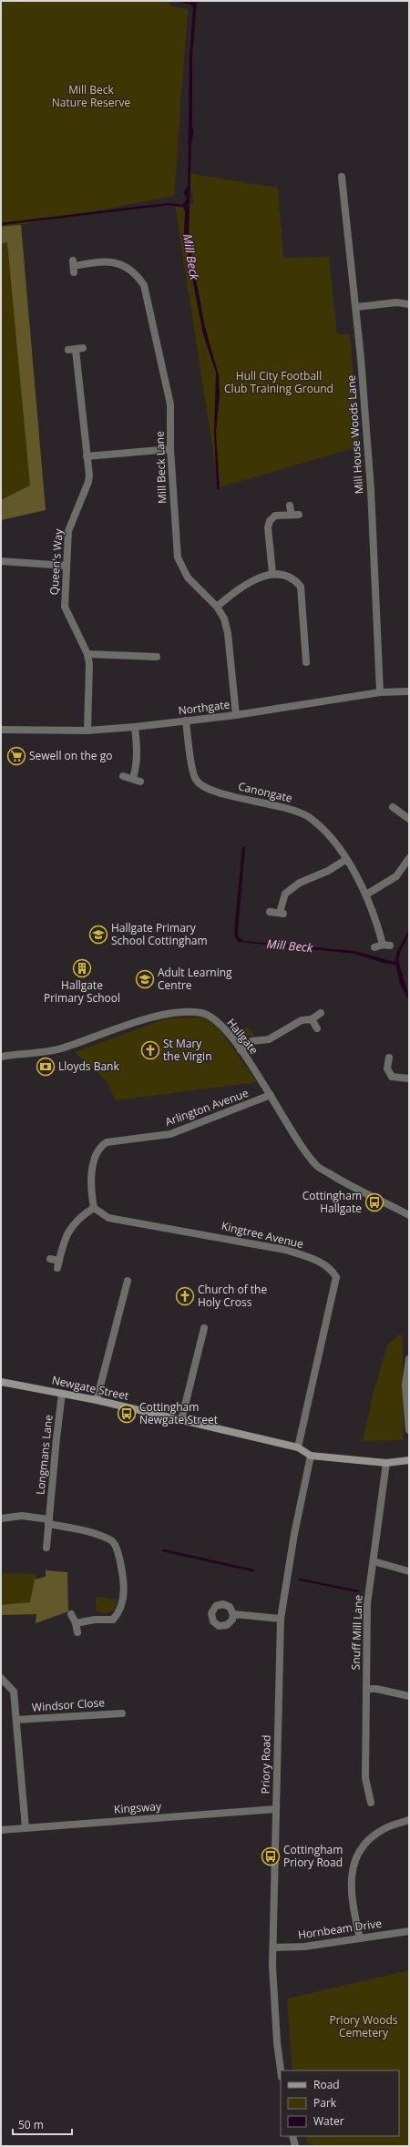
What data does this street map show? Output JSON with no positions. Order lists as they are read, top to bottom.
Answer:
{
  "streets": {
    "main road": ["Newgate Street"],
    "street": [
      "Mill House Woods Lane",
      "Mill Beck Lane",
      "Queen's Way",
      "Northgate",
      "Canongate",
      "Hallgate",
      "Arlington Avenue",
      "Kingtree Avenue",
      "Longmans Lane",
      "Snuff Mill Lane",
      "Windsor Close",
      "Priory Road",
      "Kingsway",
      "Hornbeam Drive"
    ]
  },
  "crossings": [
    ["Mill House Woods Lane", "Northgate"],
    ["Mill Beck Lane", "Northgate"],
    ["Queen's Way", "Northgate"],
    ["Northgate", "Canongate"],
    ["Hallgate", "Arlington Avenue"],
    ["Arlington Avenue", "Kingtree Avenue"],
    ["Kingtree Avenue", "Newgate Street"],
    ["Newgate Street", "Longmans Lane"],
    ["Newgate Street", "Snuff Mill Lane"],
    ["Newgate Street", "Priory Road"],
    ["Priory Road", "Kingsway"],
    ["Priory Road", "Hornbeam Drive"]
  ],
  "water": ["Mill Beck"],
  "parks": ["Mill Beck Nature Reserve", "Hull City Football Club Training Ground", "Priory Woods Cemetery"],
  "places": {
    "supermarket": ["Sewell on the go"],
    "school or university": ["Hallgate Primary School Cottingham", "Adult Learning Centre"],
    "building": ["Hallgate Primary School"],
    "church": ["St Mary the Virgin", "Church of the Holy Cross"],
    "bank": ["Lloyds Bank"],
    "bus stop": ["Cottingham Hallgate", "Cottingham Newgate Street", "Cottingham Priory Road"]
  },
  "legend": ["Road", "Park", "Water"],
  "scale_bar": "50 m"
}
